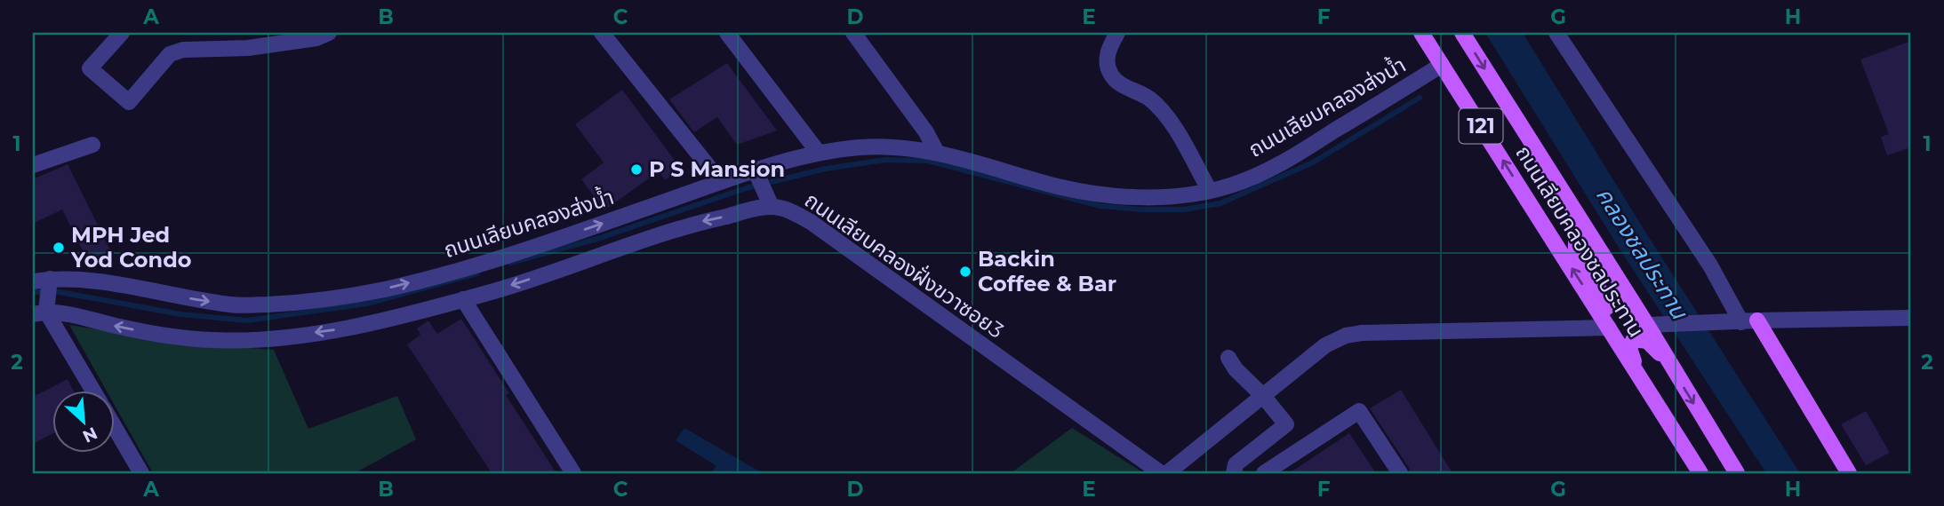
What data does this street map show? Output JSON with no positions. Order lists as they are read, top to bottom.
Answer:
{
  "streets": {
    "main road": ["121", "ถนนเลียบคลองชลประทาน"],
    "street": ["ถนนเลียบคลองส่งน้ำ", "ถนนเลียบคลองฝั่งขวาซอย3"]
  },
  "crossings": [
    ["ถนนเลียบคลองส่งน้ำ", "ถนนเลียบคลองชลประทาน"]
  ],
  "water": ["คลองชลประทาน"],
  "places": ["P S Mansion", "MPH Jed Yod Condo", "Backin Coffee & Bar"],
  "north": "bottom right",
  "grid": {
    "columns": [
      "A",
      "B",
      "C",
      "D",
      "E",
      "F",
      "G",
      "H"
    ],
    "rows": ["1", "2"]
  }
}
